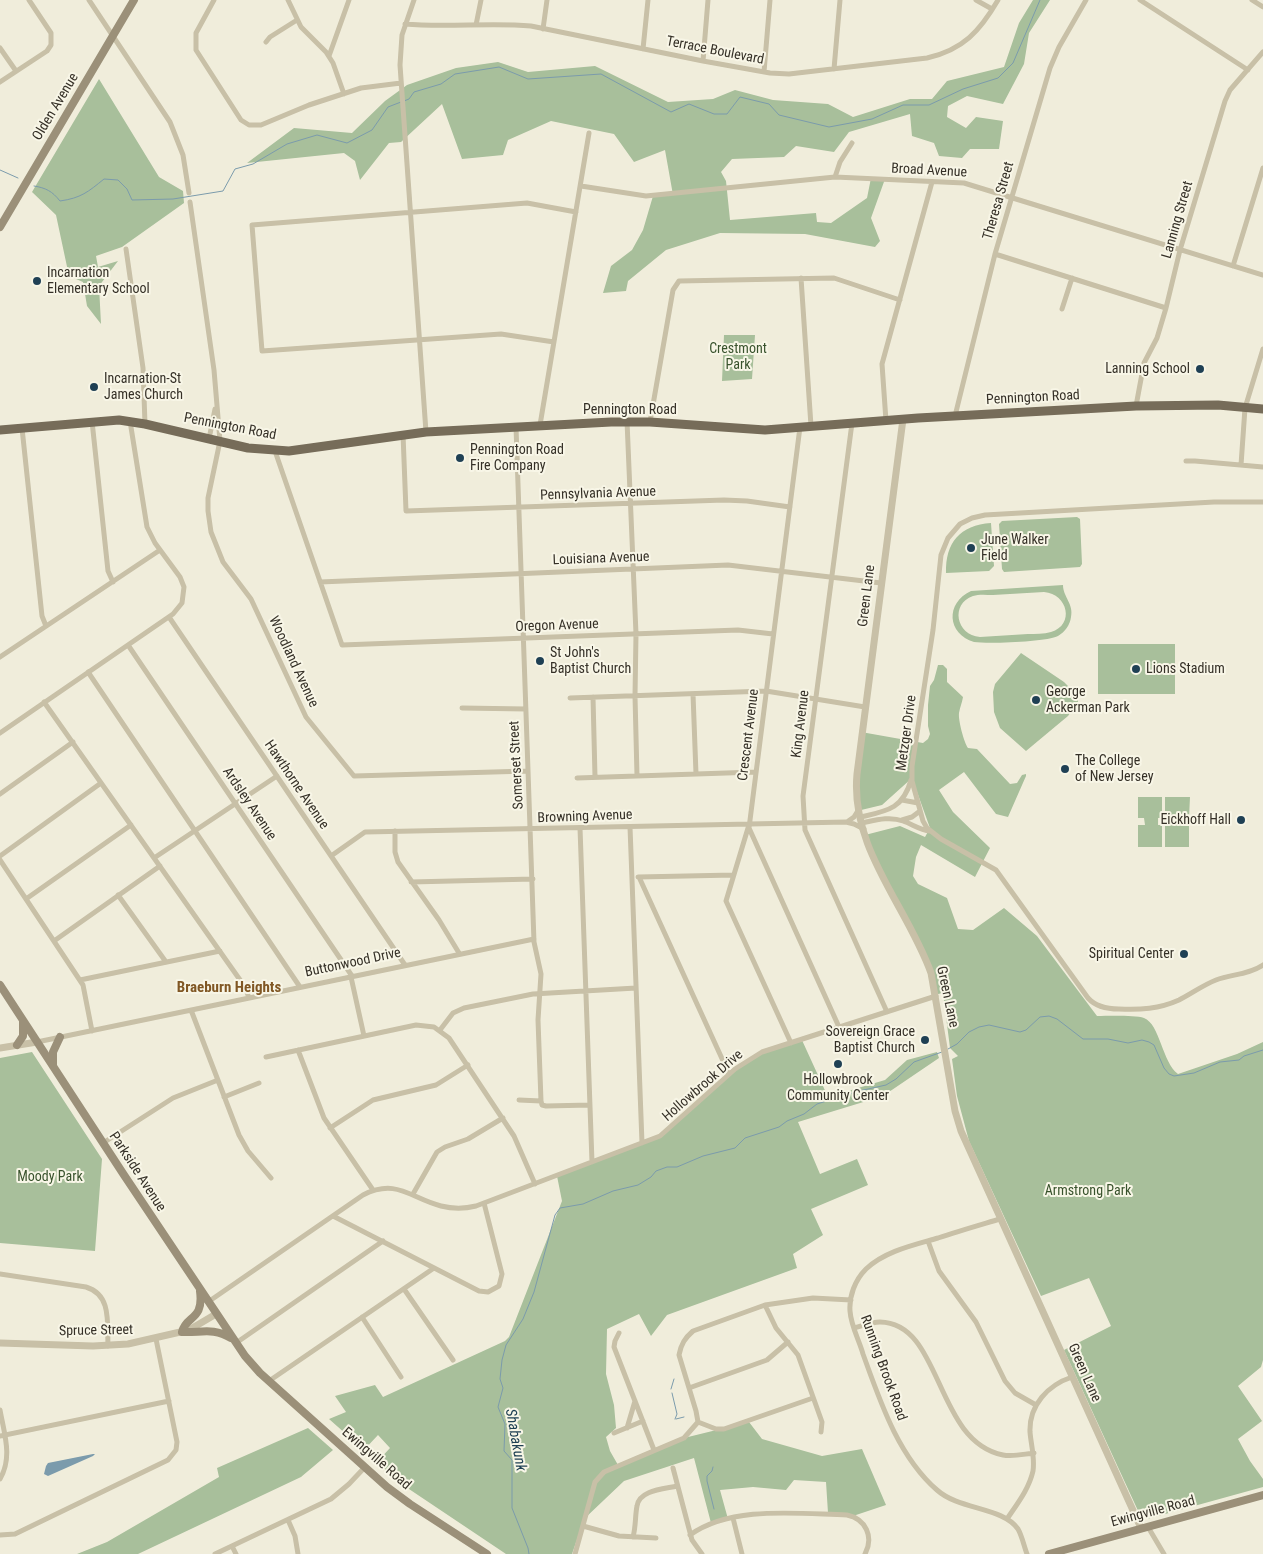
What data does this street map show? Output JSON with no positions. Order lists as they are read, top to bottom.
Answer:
{
  "streets": {
    "main road": [
      "Olden Avenue",
      "Pennington Road",
      "Parkside Avenue",
      "Ewingville Road"
    ],
    "street": [
      "Terrace Boulevard",
      "Broad Avenue",
      "Theresa Street",
      "Lanning Street",
      "Pennsylvania Avenue",
      "Louisiana Avenue",
      "Green Lane",
      "Oregon Avenue",
      "Woodland Avenue",
      "King Avenue",
      "Metzger Drive",
      "Crescent Avenue",
      "Somerset Street",
      "Hawthorne Avenue",
      "Ardsley Avenue",
      "Browning Avenue",
      "Buttonwood Drive",
      "Hollowbrook Drive",
      "Spruce Street",
      "Running Brook Road"
    ]
  },
  "crossings": [
    ["Broad Avenue", "Theresa Street"],
    ["Broad Avenue", "Lanning Street"],
    ["Theresa Street", "Pennington Road"],
    ["Lanning Street", "Pennington Road"],
    ["Pennington Road", "Pennsylvania Avenue"],
    ["Pennington Road", "Green Lane"],
    ["Pennington Road", "Woodland Avenue"],
    ["Pennington Road", "King Avenue"],
    ["Pennington Road", "Crescent Avenue"],
    ["Pennington Road", "Somerset Street"],
    ["Pennsylvania Avenue", "Crescent Avenue"],
    ["Pennsylvania Avenue", "Somerset Street"],
    ["Louisiana Avenue", "Green Lane"],
    ["Louisiana Avenue", "Oregon Avenue"],
    ["Louisiana Avenue", "King Avenue"],
    ["Louisiana Avenue", "Crescent Avenue"],
    ["Louisiana Avenue", "Somerset Street"],
    ["Green Lane", "Hollowbrook Drive"],
    ["Green Lane", "Running Brook Road"],
    ["Green Lane", "Ewingville Road"],
    ["Oregon Avenue", "Crescent Avenue"],
    ["Oregon Avenue", "Somerset Street"],
    ["Woodland Avenue", "Somerset Street"],
    ["King Avenue", "Browning Avenue"],
    ["King Avenue", "Hollowbrook Drive"],
    ["Crescent Avenue", "Browning Avenue"],
    ["Crescent Avenue", "Hollowbrook Drive"],
    ["Somerset Street", "Browning Avenue"],
    ["Somerset Street", "Buttonwood Drive"],
    ["Hawthorne Avenue", "Browning Avenue"],
    ["Hawthorne Avenue", "Buttonwood Drive"],
    ["Ardsley Avenue", "Buttonwood Drive"],
    ["Buttonwood Drive", "Parkside Avenue"],
    ["Parkside Avenue", "Spruce Street"],
    ["Parkside Avenue", "Ewingville Road"]
  ],
  "districts": ["Braeburn Heights"],
  "water": ["Shabakunk"],
  "parks": ["Crestmont Park", "Moody Park", "Armstrong Park"],
  "places": [
    "Incarnation Elementary School",
    "Lanning School",
    "Incarnation-St James Church",
    "Pennington Road Fire Company",
    "June Walker Field",
    "St John's Baptist Church",
    "Lions Stadium",
    "George Ackerman Park",
    "The College of New Jersey",
    "Eickhoff Hall",
    "Spiritual Center",
    "Sovereign Grace Baptist Church",
    "Hollowbrook Community Center"
  ]
}
